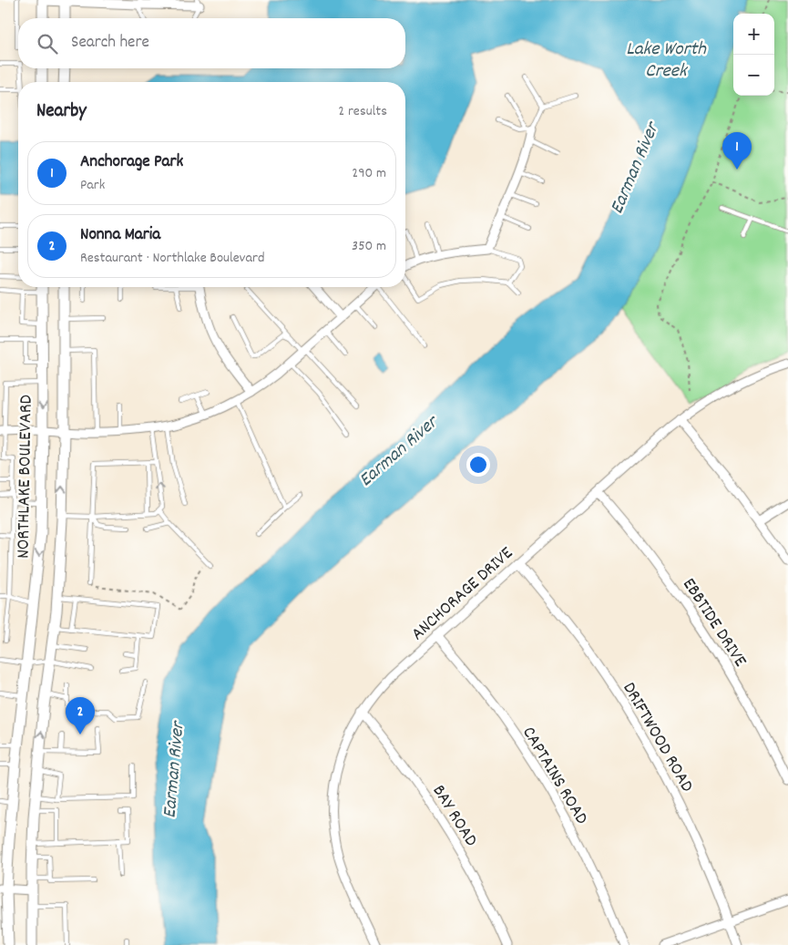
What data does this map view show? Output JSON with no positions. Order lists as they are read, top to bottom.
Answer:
{
  "streets": {
    "main road": ["NORTHLAKE BOULEVARD"],
    "street": [
      "ANCHORAGE DRIVE",
      "EBBTIDE DRIVE",
      "DRIFTWOOD ROAD",
      "CAPTAINS ROAD",
      "BAY ROAD"
    ]
  },
  "crossings": [
    ["ANCHORAGE DRIVE", "EBBTIDE DRIVE"],
    ["ANCHORAGE DRIVE", "DRIFTWOOD ROAD"],
    ["ANCHORAGE DRIVE", "CAPTAINS ROAD"],
    ["ANCHORAGE DRIVE", "BAY ROAD"]
  ],
  "water": ["Lake Worth Creek", "Earman River"],
  "page": {
    "map_buttons": ["+", "−"],
    "search": "Search here",
    "heading": ["Nearby", "2 results"],
    "pins": ["1", "2"],
    "list": [
      {
        "mark": "1",
        "name": "Anchorage Park",
        "note": "Park",
        "value": "290 m"
      },
      {
        "mark": "2",
        "name": "Nonna Maria",
        "note": "Restaurant · Northlake Boulevard",
        "value": "350 m"
      }
    ]
  }
}
